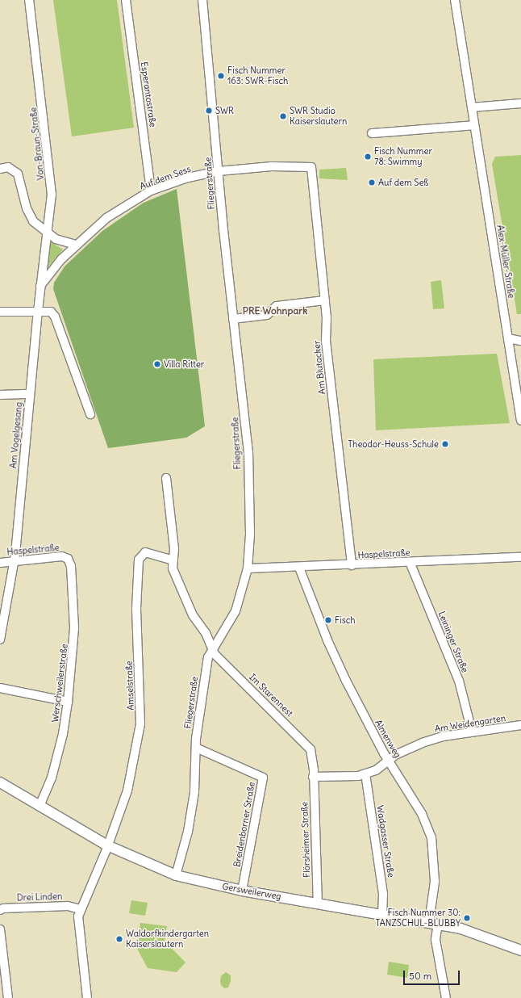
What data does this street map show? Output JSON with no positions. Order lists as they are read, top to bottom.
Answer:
{
  "streets": {
    "street": [
      "Esperantostraße",
      "Von-Braun-Straße",
      "Auf dem Sess",
      "Fliegerstraße",
      "Alex-Müller-Straße",
      "Am Blutacker",
      "Am Vogelgesang",
      "Haspelstraße",
      "Leininger Straße",
      "Werschweilerstraße",
      "Amselstraße",
      "Im Starennest",
      "Am Weidengarten",
      "Almenweg",
      "Breidenborner Straße",
      "Flörsheimer Straße",
      "Wadgasser Straße",
      "Gersweilerweg",
      "Drei Linden"
    ]
  },
  "crossings": [
    ["Esperantostraße", "Auf dem Sess"],
    ["Von-Braun-Straße", "Auf dem Sess"],
    ["Von-Braun-Straße", "Am Vogelgesang"],
    ["Auf dem Sess", "Fliegerstraße"],
    ["Auf dem Sess", "Am Blutacker"],
    ["Auf dem Sess", "Am Vogelgesang"],
    ["Fliegerstraße", "Haspelstraße"],
    ["Fliegerstraße", "Im Starennest"],
    ["Fliegerstraße", "Breidenborner Straße"],
    ["Fliegerstraße", "Gersweilerweg"],
    ["Am Blutacker", "Haspelstraße"],
    ["Am Vogelgesang", "Haspelstraße"],
    ["Haspelstraße", "Leininger Straße"],
    ["Haspelstraße", "Werschweilerstraße"],
    ["Haspelstraße", "Almenweg"],
    ["Leininger Straße", "Am Weidengarten"],
    ["Werschweilerstraße", "Gersweilerweg"],
    ["Amselstraße", "Im Starennest"],
    ["Amselstraße", "Gersweilerweg"],
    ["Im Starennest", "Flörsheimer Straße"],
    ["Am Weidengarten", "Almenweg"],
    ["Almenweg", "Gersweilerweg"],
    ["Breidenborner Straße", "Gersweilerweg"],
    ["Flörsheimer Straße", "Gersweilerweg"],
    ["Wadgasser Straße", "Gersweilerweg"]
  ],
  "districts": ["PRE Wohnpark"],
  "places": [
    "Fisch Nummer 163: SWR-Fisch",
    "SWR",
    "SWR Studio Kaiserslautern",
    "Fisch Nummer 78: Swimmy",
    "Auf dem Seß",
    "Villa Ritter",
    "Theodor-Heuss-Schule",
    "Fisch",
    "Fisch Nummer 30: TANZSCHUL-BLUBBY",
    "Waldorfkindergarten Kaiserslautern"
  ],
  "scale_bar": "50 m"
}
